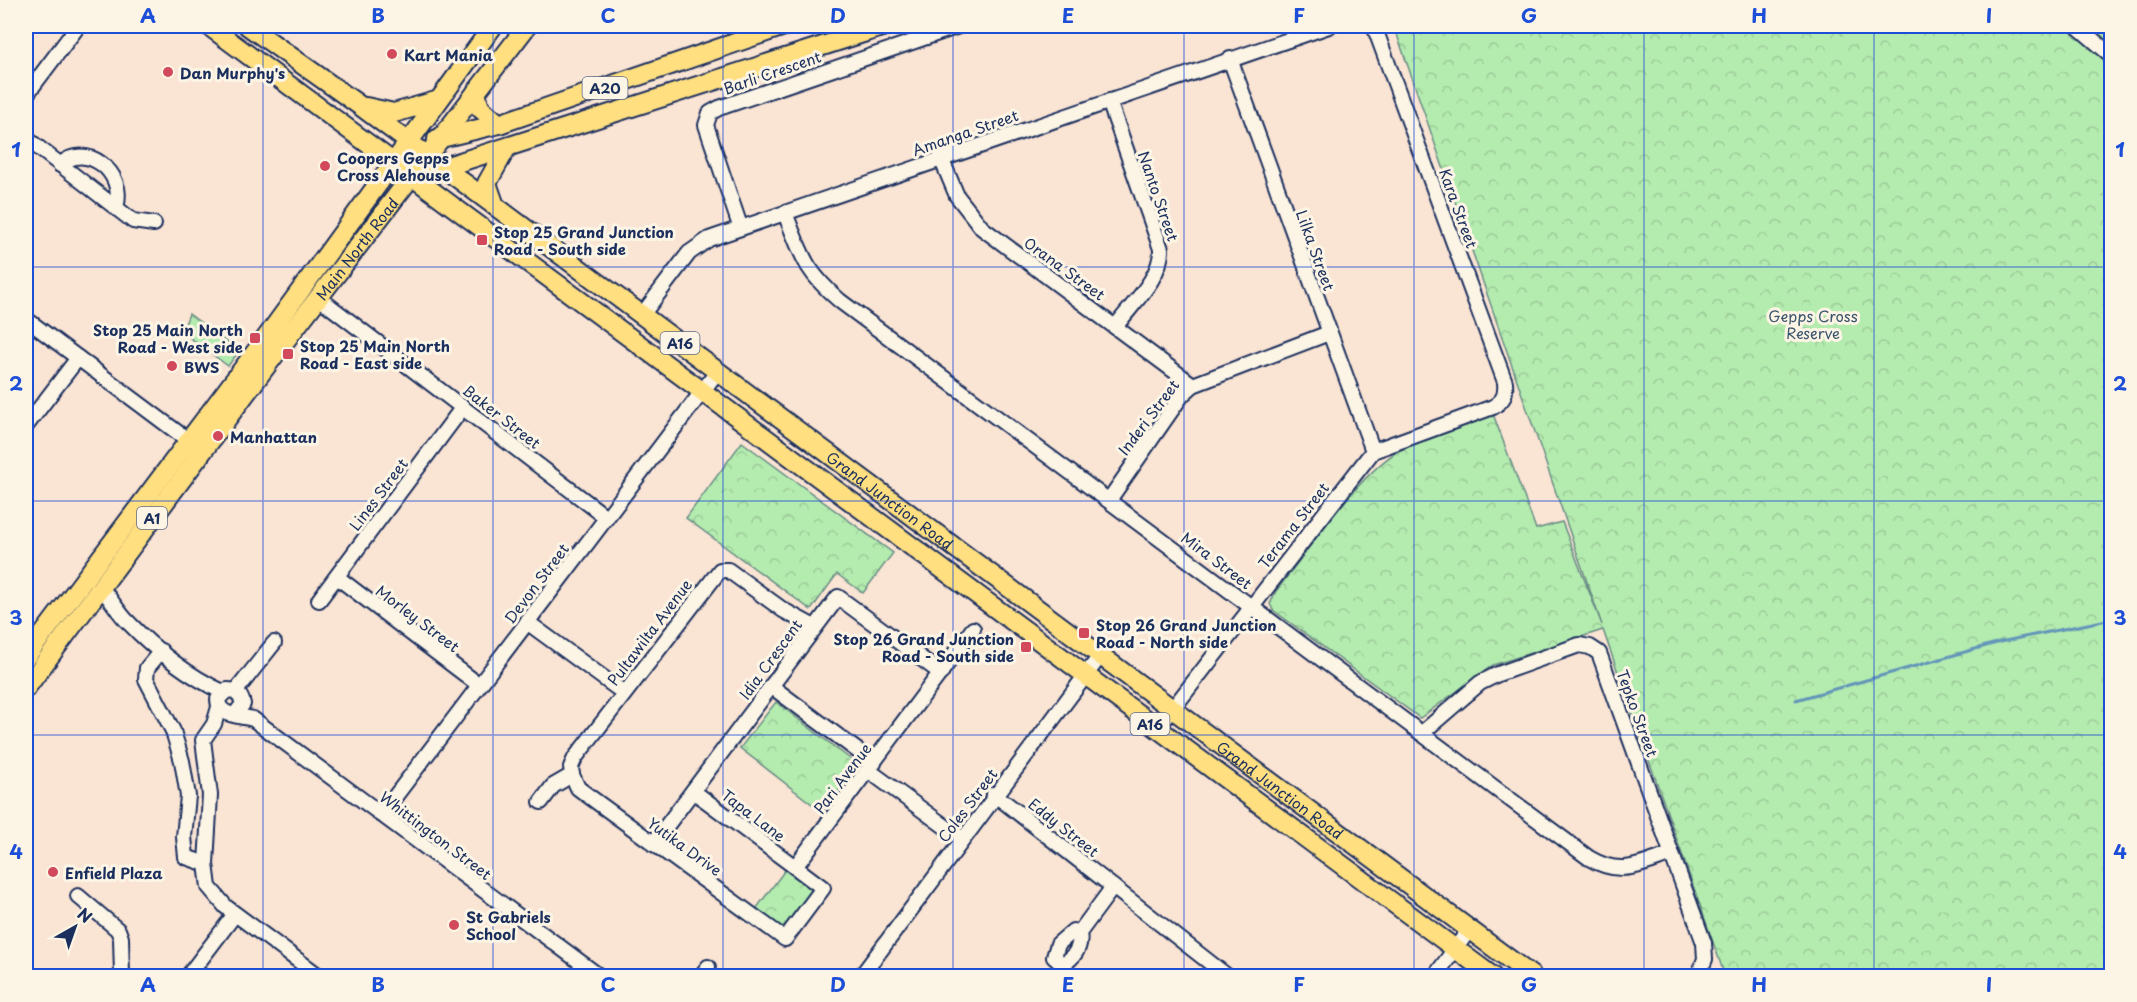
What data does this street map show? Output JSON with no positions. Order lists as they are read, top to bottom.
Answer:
{
  "streets": {
    "highway": [
      "A20",
      "Main North Road",
      "A16",
      "Grand Junction Road",
      "A1"
    ],
    "street": [
      "Barli Crescent",
      "Amanga Street",
      "Nanto Street",
      "Kara Street",
      "Lilka Street",
      "Orana Street",
      "Baker Street",
      "Inderi Street",
      "Lines Street",
      "Terama Street",
      "Mira Street",
      "Devon Street",
      "Morley Street",
      "Pultawilta Avenue",
      "Idia Crescent",
      "Tepko Street",
      "Pari Avenue",
      "Coles Street",
      "Tapa Lane",
      "Eddy Street",
      "Whittington Street",
      "Yutika Drive"
    ]
  },
  "crossings": [
    ["Barli Crescent", "Amanga Street"],
    ["A20", "Main North Road"],
    ["A20", "Grand Junction Road"],
    ["A20", "A1"],
    ["Amanga Street", "Nanto Street"],
    ["Amanga Street", "Lilka Street"],
    ["Amanga Street", "Orana Street"],
    ["Amanga Street", "Grand Junction Road"],
    ["Amanga Street", "Mira Street"],
    ["Nanto Street", "Orana Street"],
    ["Kara Street", "Lilka Street"],
    ["Kara Street", "Terama Street"],
    ["Main North Road", "Baker Street"],
    ["Main North Road", "Grand Junction Road"],
    ["Main North Road", "A1"],
    ["Lilka Street", "Inderi Street"],
    ["Lilka Street", "Terama Street"],
    ["Orana Street", "Inderi Street"],
    ["Baker Street", "Lines Street"],
    ["Baker Street", "Devon Street"],
    ["Inderi Street", "Mira Street"],
    ["Lines Street", "Morley Street"],
    ["Grand Junction Road", "A1"],
    ["Grand Junction Road", "Terama Street"],
    ["Grand Junction Road", "Devon Street"],
    ["Grand Junction Road", "Coles Street"],
    ["Terama Street", "Mira Street"],
    ["Mira Street", "Tepko Street"],
    ["Devon Street", "Morley Street"],
    ["Devon Street", "Whittington Street"],
    ["Pultawilta Avenue", "Idia Crescent"],
    ["Pultawilta Avenue", "Yutika Drive"],
    ["Idia Crescent", "Pari Avenue"],
    ["Idia Crescent", "Tapa Lane"],
    ["Idia Crescent", "Yutika Drive"],
    ["Pari Avenue", "Tapa Lane"],
    ["Pari Avenue", "Yutika Drive"],
    ["Coles Street", "Eddy Street"],
    ["Tapa Lane", "Yutika Drive"]
  ],
  "parks": ["Gepps Cross Reserve"],
  "places": {
    "other": [
      "Kart Mania",
      "Dan Murphy's",
      "Coopers Gepps Cross Alehouse",
      "BWS",
      "Manhattan",
      "Enfield Plaza",
      "St Gabriels School"
    ],
    "transit": [
      "Stop 25 Grand Junction Road - South side",
      "Stop 25 Main North Road - West side",
      "Stop 25 Main North Road - East side",
      "Stop 26 Grand Junction Road - North side",
      "Stop 26 Grand Junction Road - South side"
    ]
  },
  "north": "top right",
  "grid": {
    "columns": [
      "A",
      "B",
      "C",
      "D",
      "E",
      "F",
      "G",
      "H",
      "I"
    ],
    "rows": [
      "1",
      "2",
      "3",
      "4"
    ]
  }
}
